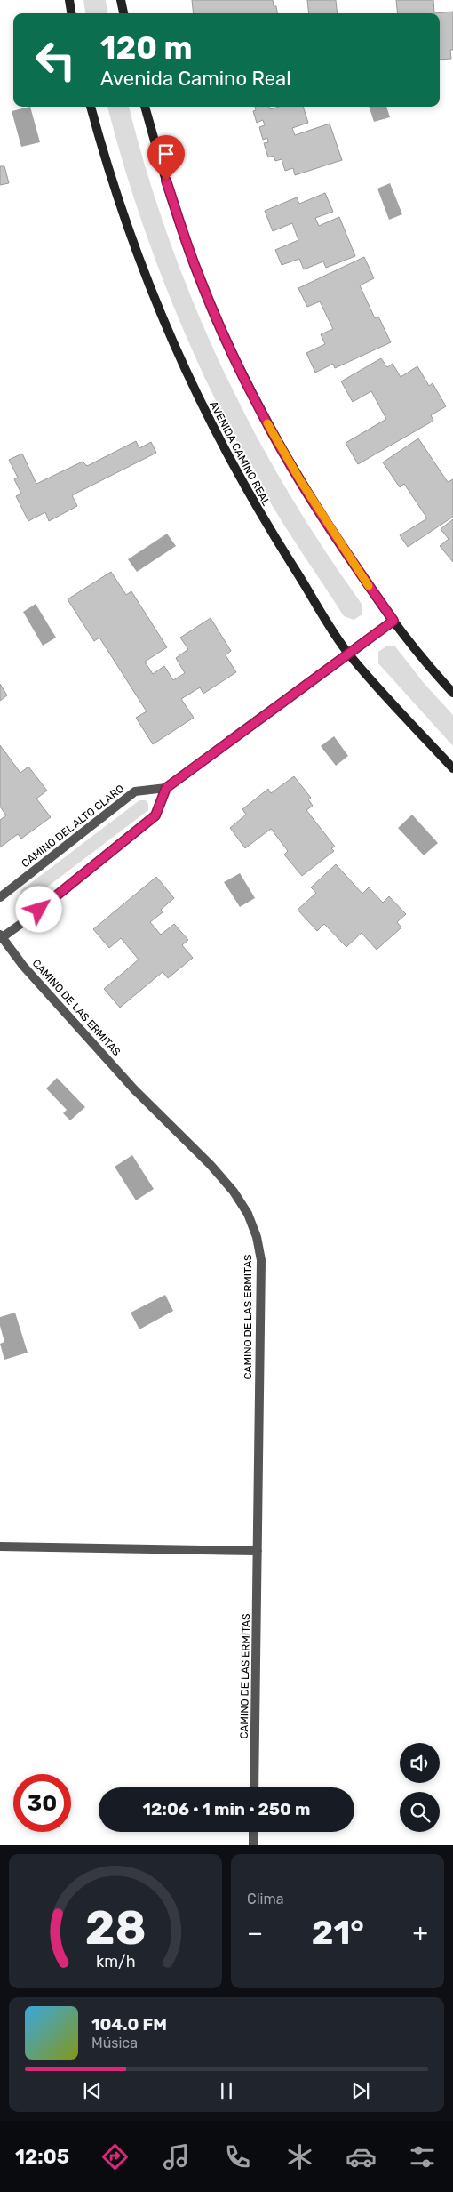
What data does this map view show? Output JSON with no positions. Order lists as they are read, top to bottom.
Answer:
{
  "streets": {
    "main road": ["AVENIDA CAMINO REAL"],
    "street": ["CAMINO DEL ALTO CLARO", "CAMINO DE LAS ERMITAS"]
  },
  "crossings": [
    ["AVENIDA CAMINO REAL", "CAMINO DEL ALTO CLARO"]
  ],
  "page": {
    "turn": ["120 m", "Avenida Camino Real"],
    "limit": "30",
    "trip": "12:06 · 1 min · 250 m",
    "tile": "Clima",
    "heat": ["−", "21°", "+"],
    "song": ["104.0 FM", "Música"],
    "tabs": "12:05",
    "gauge": ["28", "km/h"]
  }
}
